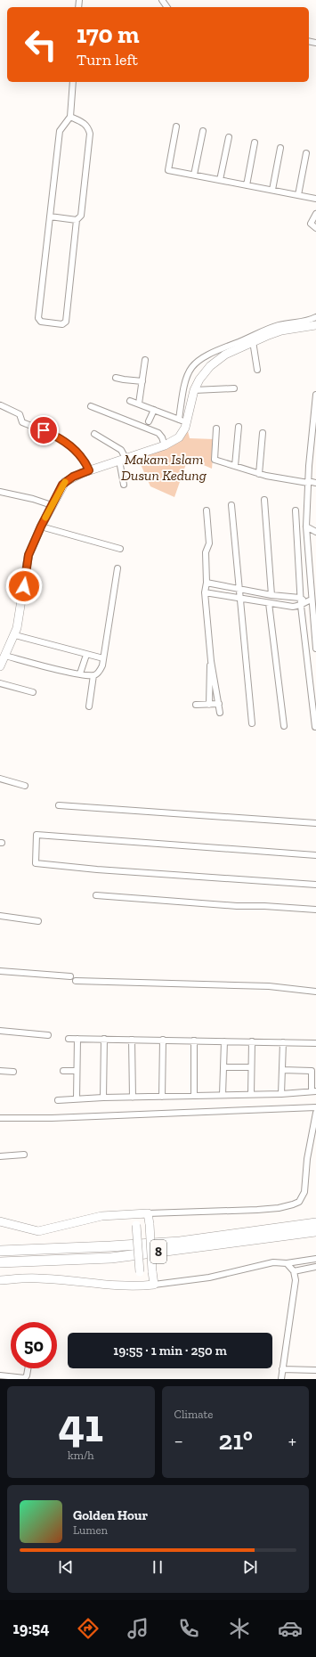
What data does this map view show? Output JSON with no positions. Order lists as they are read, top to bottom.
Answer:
{
  "streets": {
    "highway": ["8"]
  },
  "parks": ["Makam Islam Dusun Kedung"],
  "page": {
    "turn": ["170 m", "Turn left"],
    "limit": "50",
    "trip": "19:55 · 1 min · 250 m",
    "tile": [
      ["41", "km/h"],
      "Climate"
    ],
    "heat": ["−", "21°", "+"],
    "song": ["Golden Hour", "Lumen"],
    "tabs": "19:54"
  }
}
